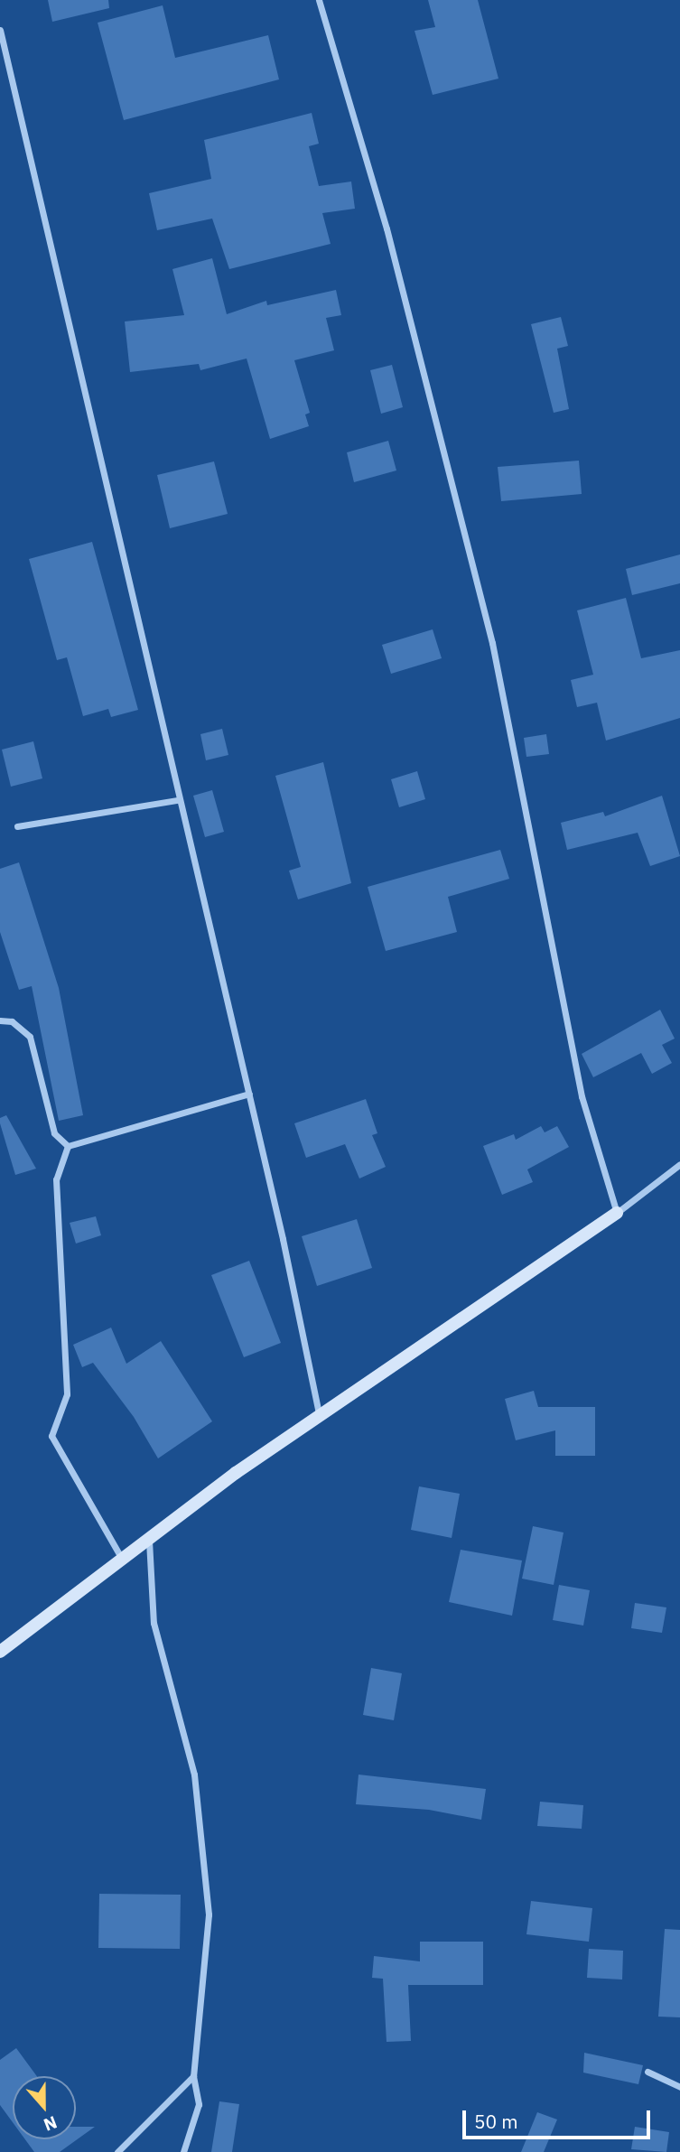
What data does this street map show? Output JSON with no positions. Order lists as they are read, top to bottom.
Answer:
{
  "scale_bar": "50 m",
  "north": "bottom"
}
